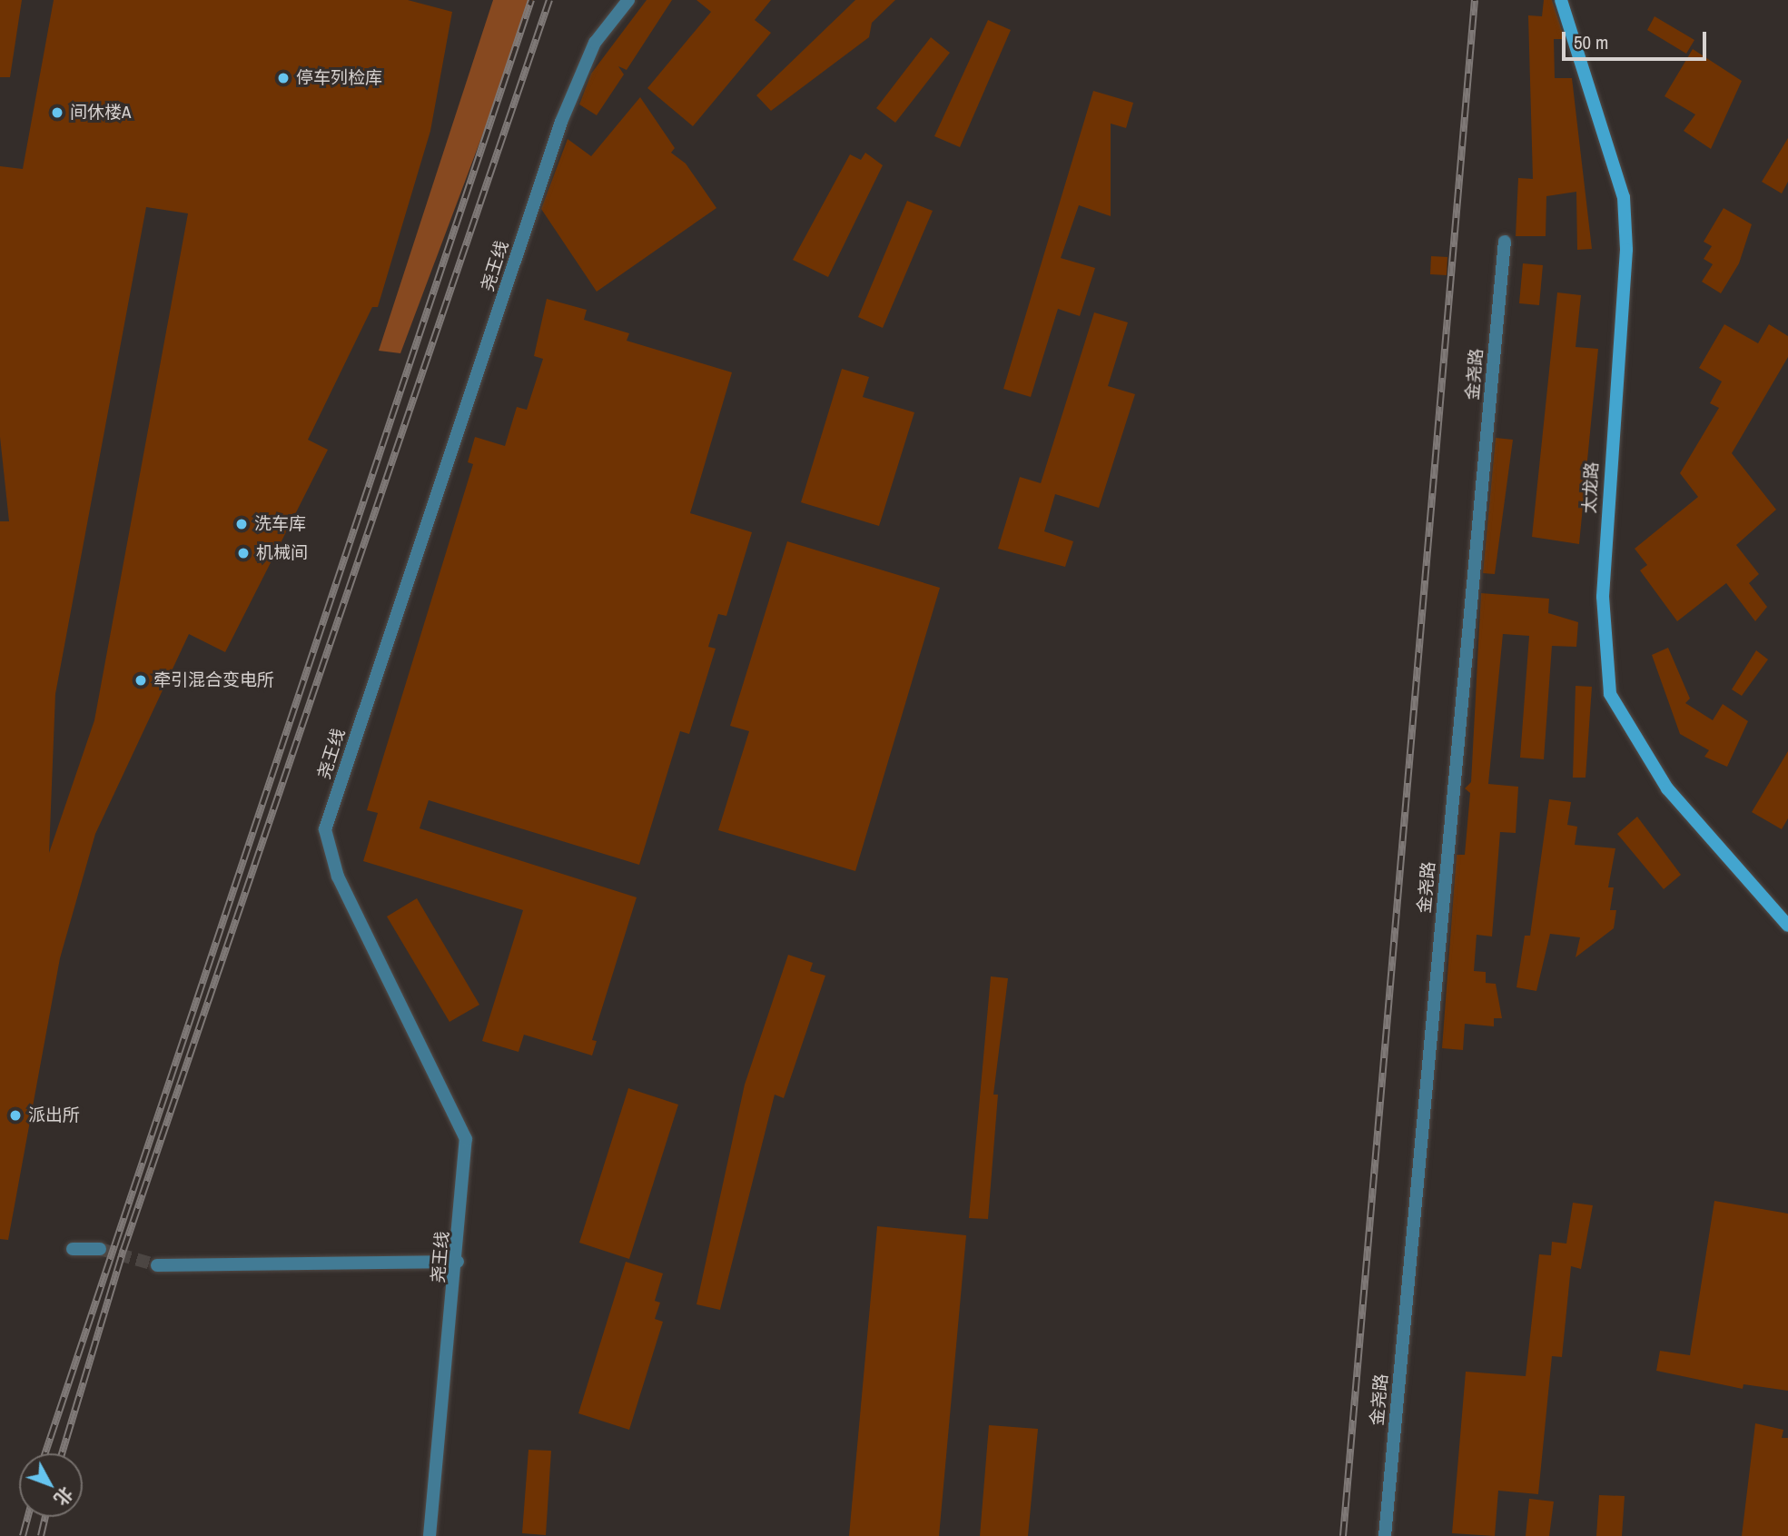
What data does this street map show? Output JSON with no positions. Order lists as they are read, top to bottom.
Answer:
{
  "streets": {
    "street": ["尧王线", "金尧路", "太龙路"]
  },
  "places": [
    "停车列检库",
    "间休楼A",
    "洗车库",
    "机械间",
    "牵引混合变电所",
    "派出所"
  ],
  "scale_bar": "50 m",
  "north": "bottom right"
}
